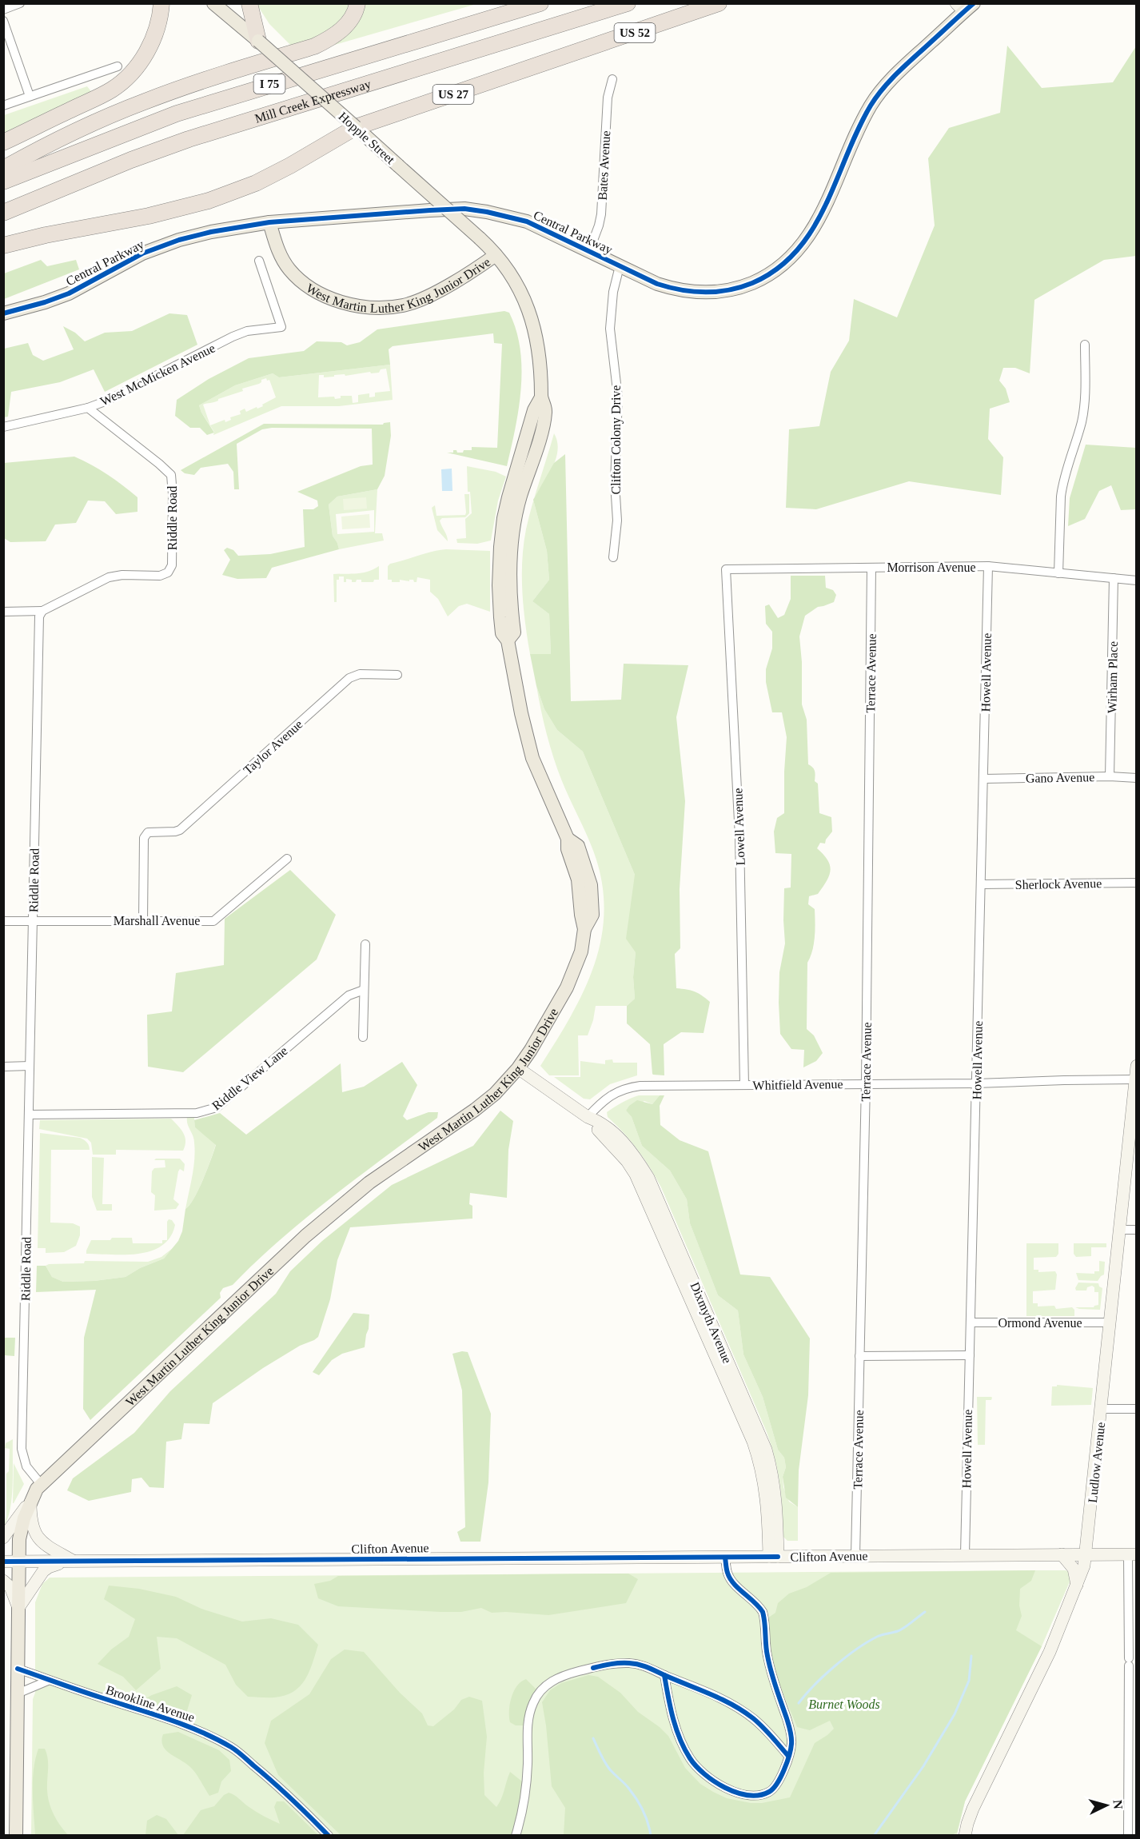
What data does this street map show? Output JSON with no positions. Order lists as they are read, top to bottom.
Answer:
{
  "streets": {
    "highway": [
      "US 52",
      "I 75",
      "US 27",
      "Mill Creek Expressway"
    ],
    "main road": [
      "Hopple Street",
      "Central Parkway",
      "West Martin Luther King Junior Drive",
      "Dixmyth Avenue",
      "Ludlow Avenue",
      "Clifton Avenue"
    ],
    "street": [
      "Bates Avenue",
      "West McMicken Avenue",
      "Clifton Colony Drive",
      "Riddle Road",
      "Morrison Avenue",
      "Howell Avenue",
      "Terrace Avenue",
      "Wirham Place",
      "Taylor Avenue",
      "Gano Avenue",
      "Lowell Avenue",
      "Sherlock Avenue",
      "Marshall Avenue",
      "Riddle View Lane",
      "Whitfield Avenue",
      "Ormond Avenue",
      "Brookline Avenue"
    ]
  },
  "crossings": [
    ["US 52", "US 27"],
    ["US 27", "Hopple Street"],
    ["Hopple Street", "West Martin Luther King Junior Drive"],
    ["Bates Avenue", "Central Parkway"],
    ["Central Parkway", "West Martin Luther King Junior Drive"],
    ["Central Parkway", "Clifton Colony Drive"],
    ["West Martin Luther King Junior Drive", "Riddle Road"],
    ["West Martin Luther King Junior Drive", "Dixmyth Avenue"],
    ["West Martin Luther King Junior Drive", "Clifton Avenue"],
    ["West Martin Luther King Junior Drive", "Brookline Avenue"],
    ["West McMicken Avenue", "Riddle Road"],
    ["Riddle Road", "Marshall Avenue"],
    ["Riddle Road", "Riddle View Lane"],
    ["Morrison Avenue", "Howell Avenue"],
    ["Morrison Avenue", "Terrace Avenue"],
    ["Morrison Avenue", "Wirham Place"],
    ["Morrison Avenue", "Lowell Avenue"],
    ["Howell Avenue", "Gano Avenue"],
    ["Howell Avenue", "Sherlock Avenue"],
    ["Howell Avenue", "Whitfield Avenue"],
    ["Howell Avenue", "Ormond Avenue"],
    ["Howell Avenue", "Clifton Avenue"],
    ["Terrace Avenue", "Whitfield Avenue"],
    ["Terrace Avenue", "Clifton Avenue"],
    ["Wirham Place", "Gano Avenue"],
    ["Taylor Avenue", "Marshall Avenue"],
    ["Lowell Avenue", "Whitfield Avenue"],
    ["Whitfield Avenue", "Dixmyth Avenue"],
    ["Whitfield Avenue", "Ludlow Avenue"],
    ["Dixmyth Avenue", "Clifton Avenue"],
    ["Ormond Avenue", "Ludlow Avenue"],
    ["Ludlow Avenue", "Clifton Avenue"]
  ],
  "parks": ["Burnet Woods"],
  "north": "right"
}
